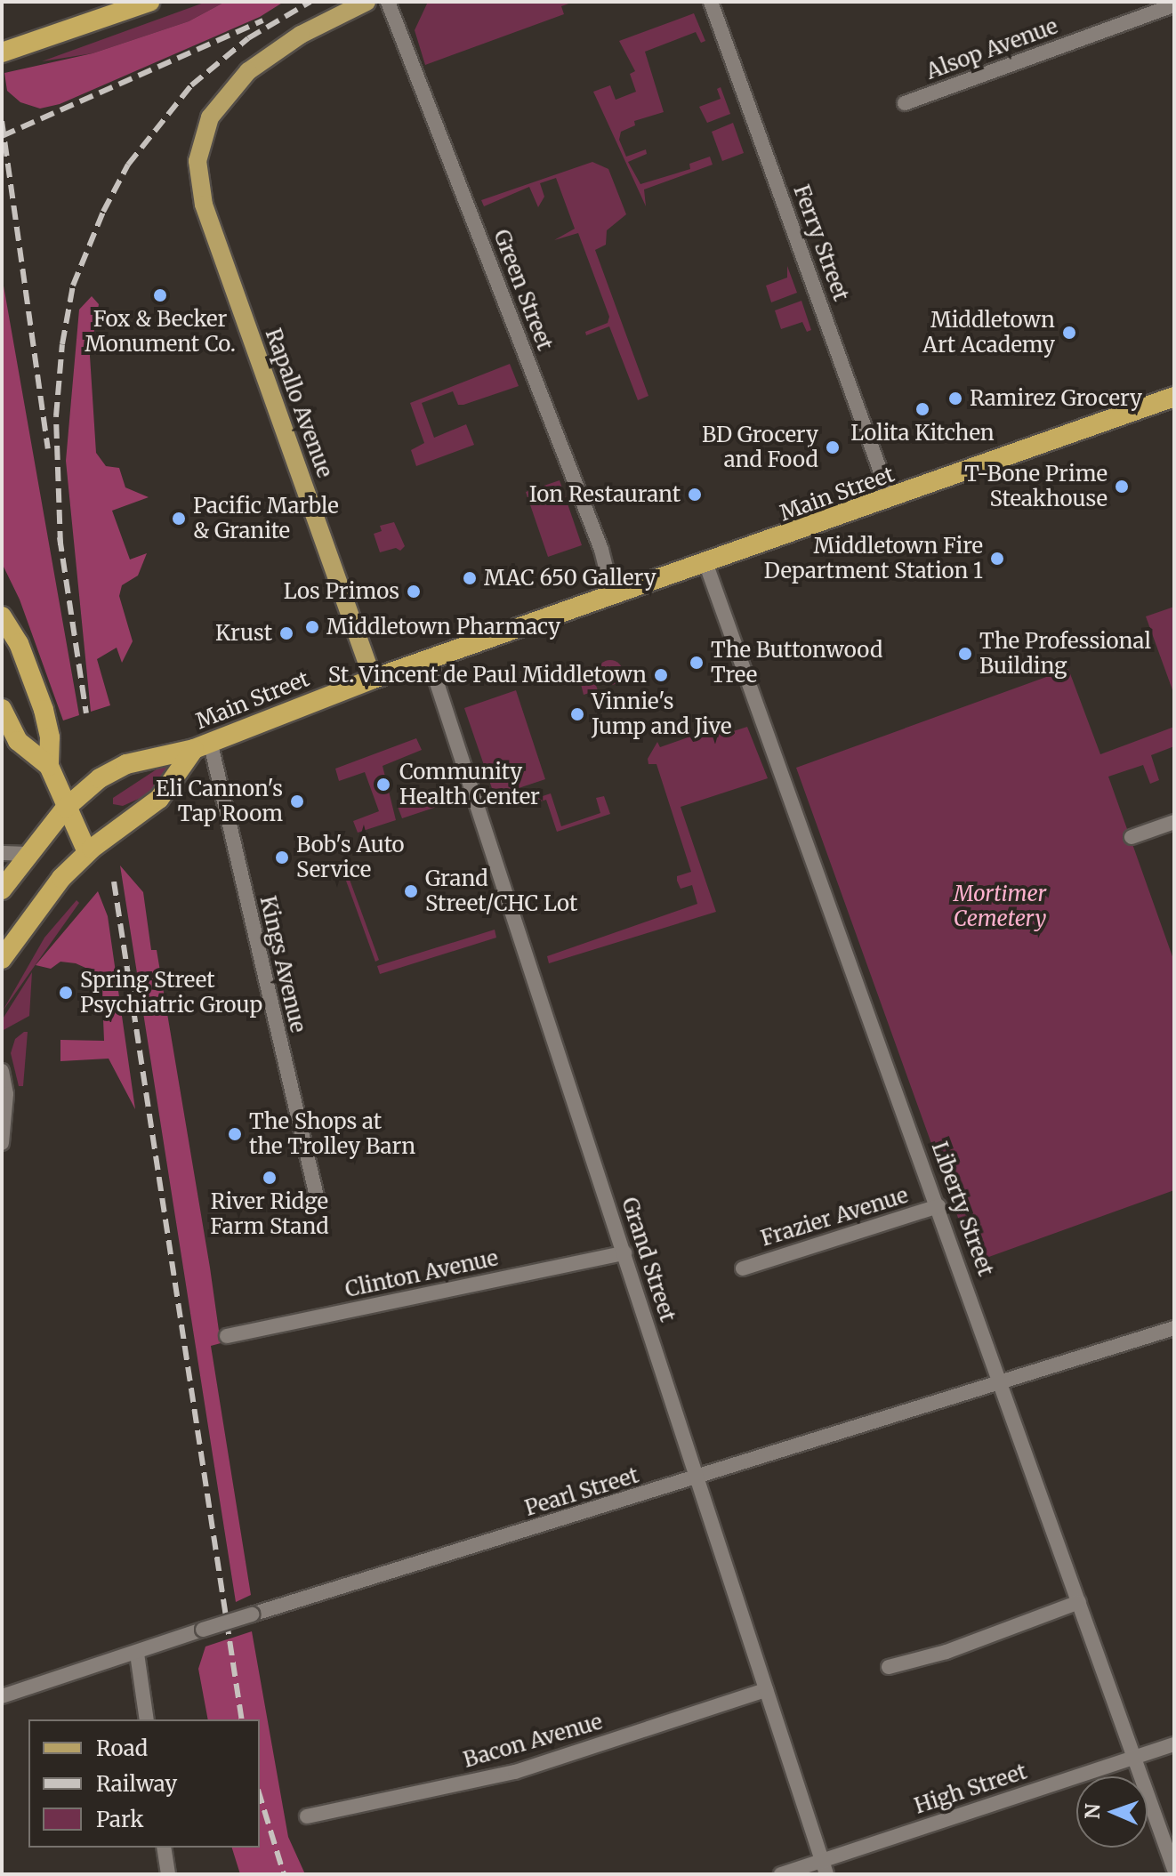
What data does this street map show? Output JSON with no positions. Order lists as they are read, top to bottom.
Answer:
{
  "streets": {
    "highway": ["Main Street"],
    "main road": ["Rapallo Avenue"],
    "street": [
      "Alsop Avenue",
      "Ferry Street",
      "Green Street",
      "Kings Avenue",
      "Liberty Street",
      "Frazier Avenue",
      "Grand Street",
      "Clinton Avenue",
      "Pearl Street",
      "Bacon Avenue",
      "High Street"
    ]
  },
  "crossings": [
    ["Ferry Street", "Main Street"],
    ["Green Street", "Main Street"],
    ["Rapallo Avenue", "Main Street"],
    ["Main Street", "Kings Avenue"],
    ["Main Street", "Liberty Street"],
    ["Main Street", "Grand Street"],
    ["Liberty Street", "Frazier Avenue"],
    ["Liberty Street", "Pearl Street"],
    ["Liberty Street", "High Street"],
    ["Grand Street", "Clinton Avenue"],
    ["Grand Street", "Pearl Street"],
    ["Grand Street", "Bacon Avenue"],
    ["Grand Street", "High Street"]
  ],
  "parks": ["Mortimer Cemetery"],
  "places": [
    "Fox & Becker Monument Co.",
    "Middletown Art Academy",
    "Ramirez Grocery",
    "Lolita Kitchen",
    "BD Grocery and Food",
    "T-Bone Prime Steakhouse",
    "Ion Restaurant",
    "Pacific Marble & Granite",
    "Middletown Fire Department Station 1",
    "MAC 650 Gallery",
    "Los Primos",
    "Middletown Pharmacy",
    "Krust",
    "The Professional Building",
    "The Buttonwood Tree",
    "St. Vincent de Paul Middletown",
    "Vinnie's Jump and Jive",
    "Community Health Center",
    "Eli Cannon's Tap Room",
    "Bob's Auto Service",
    "Grand Street/CHC Lot",
    "Spring Street Psychiatric Group",
    "The Shops at the Trolley Barn",
    "River Ridge Farm Stand"
  ],
  "legend": ["Road", "Railway", "Park"],
  "north": "left"
}
